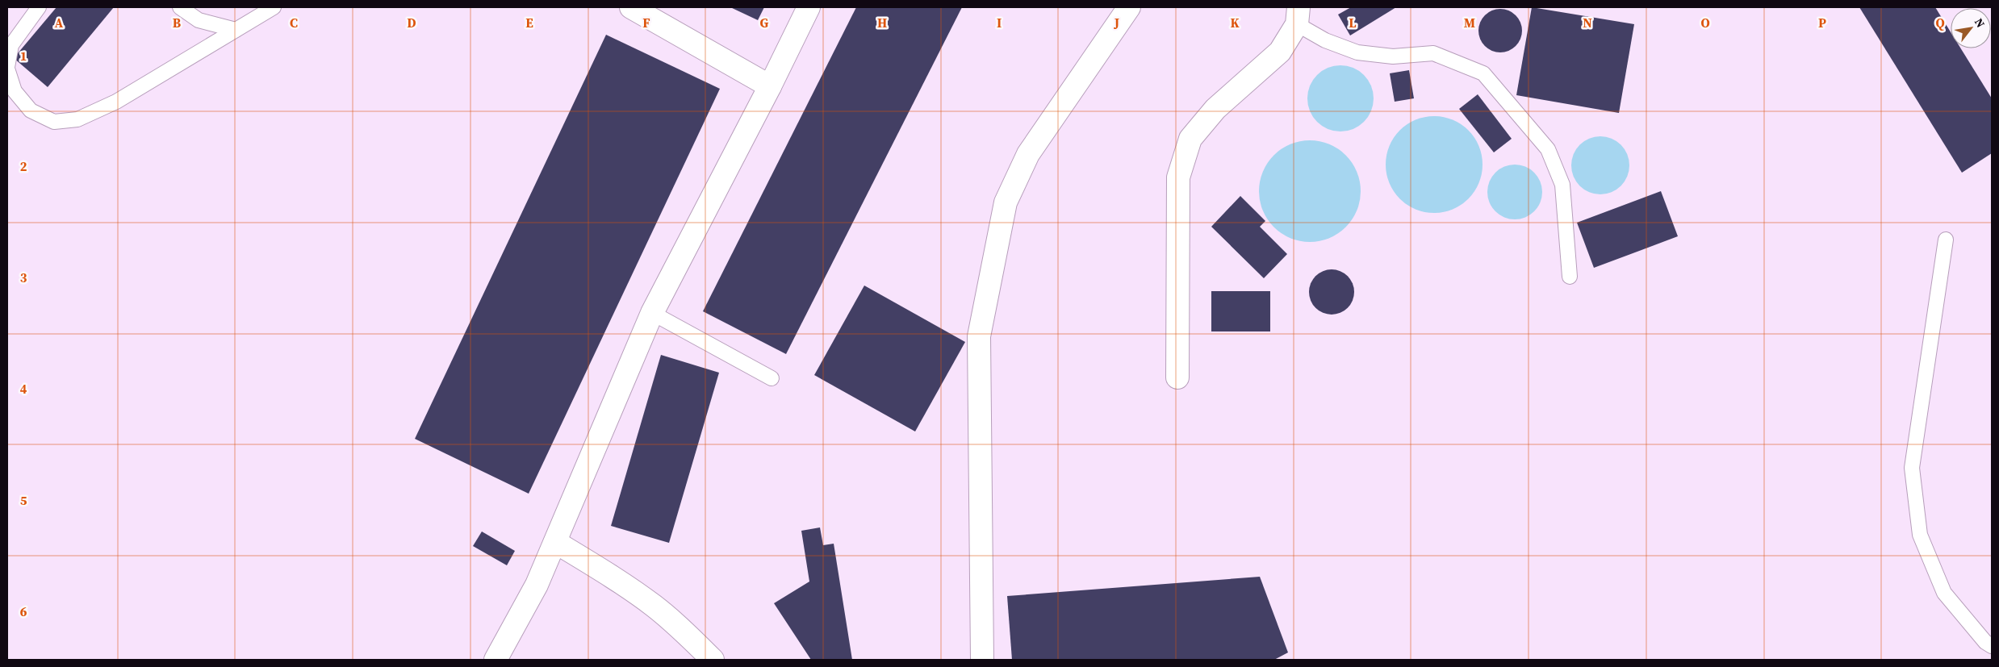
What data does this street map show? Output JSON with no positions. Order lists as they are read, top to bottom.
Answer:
{
  "north": "top right",
  "grid": {
    "columns": [
      "A",
      "B",
      "C",
      "D",
      "E",
      "F",
      "G",
      "H",
      "I",
      "J",
      "K",
      "L",
      "M",
      "N",
      "O",
      "P",
      "Q"
    ],
    "rows": [
      "1",
      "2",
      "3",
      "4",
      "5",
      "6"
    ]
  }
}
